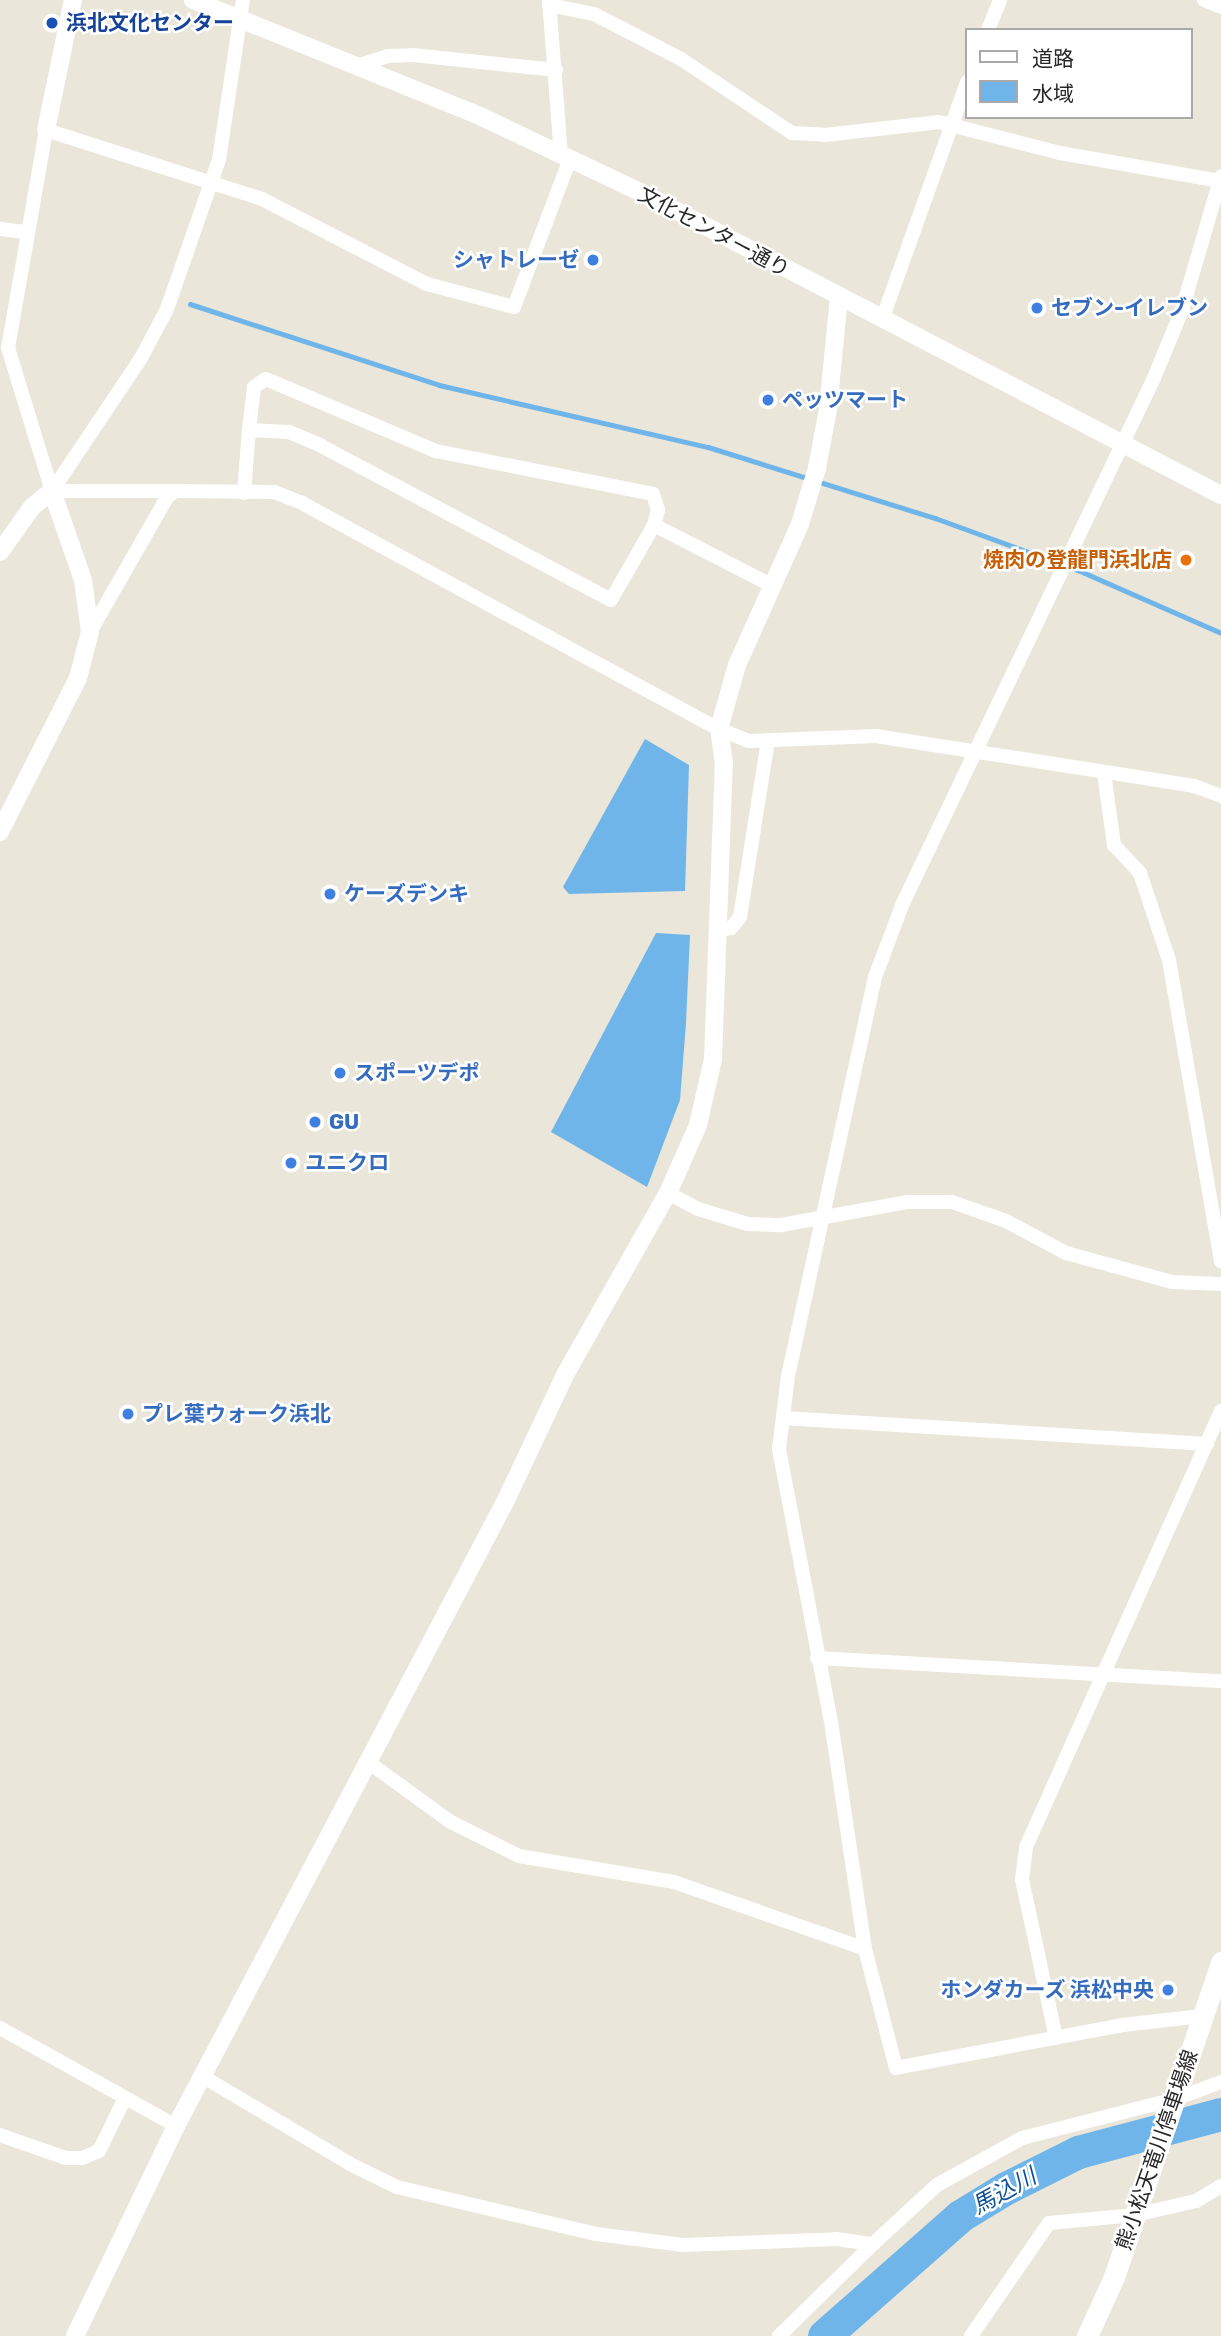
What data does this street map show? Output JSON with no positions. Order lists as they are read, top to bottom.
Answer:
{
  "streets": {
    "main road": ["熊小松天竜川停車場線"],
    "street": ["文化センター通り"]
  },
  "water": ["馬込川"],
  "places": [
    "浜北文化センター",
    "シャトレーゼ",
    "セブン-イレブン",
    "ペッツマート",
    "焼肉の登龍門浜北店",
    "ケーズデンキ",
    "スポーツデポ",
    "GU",
    "ユニクロ",
    "プレ葉ウォーク浜北",
    "ホンダカーズ 浜松中央"
  ],
  "legend": ["道路", "水域"]
}
